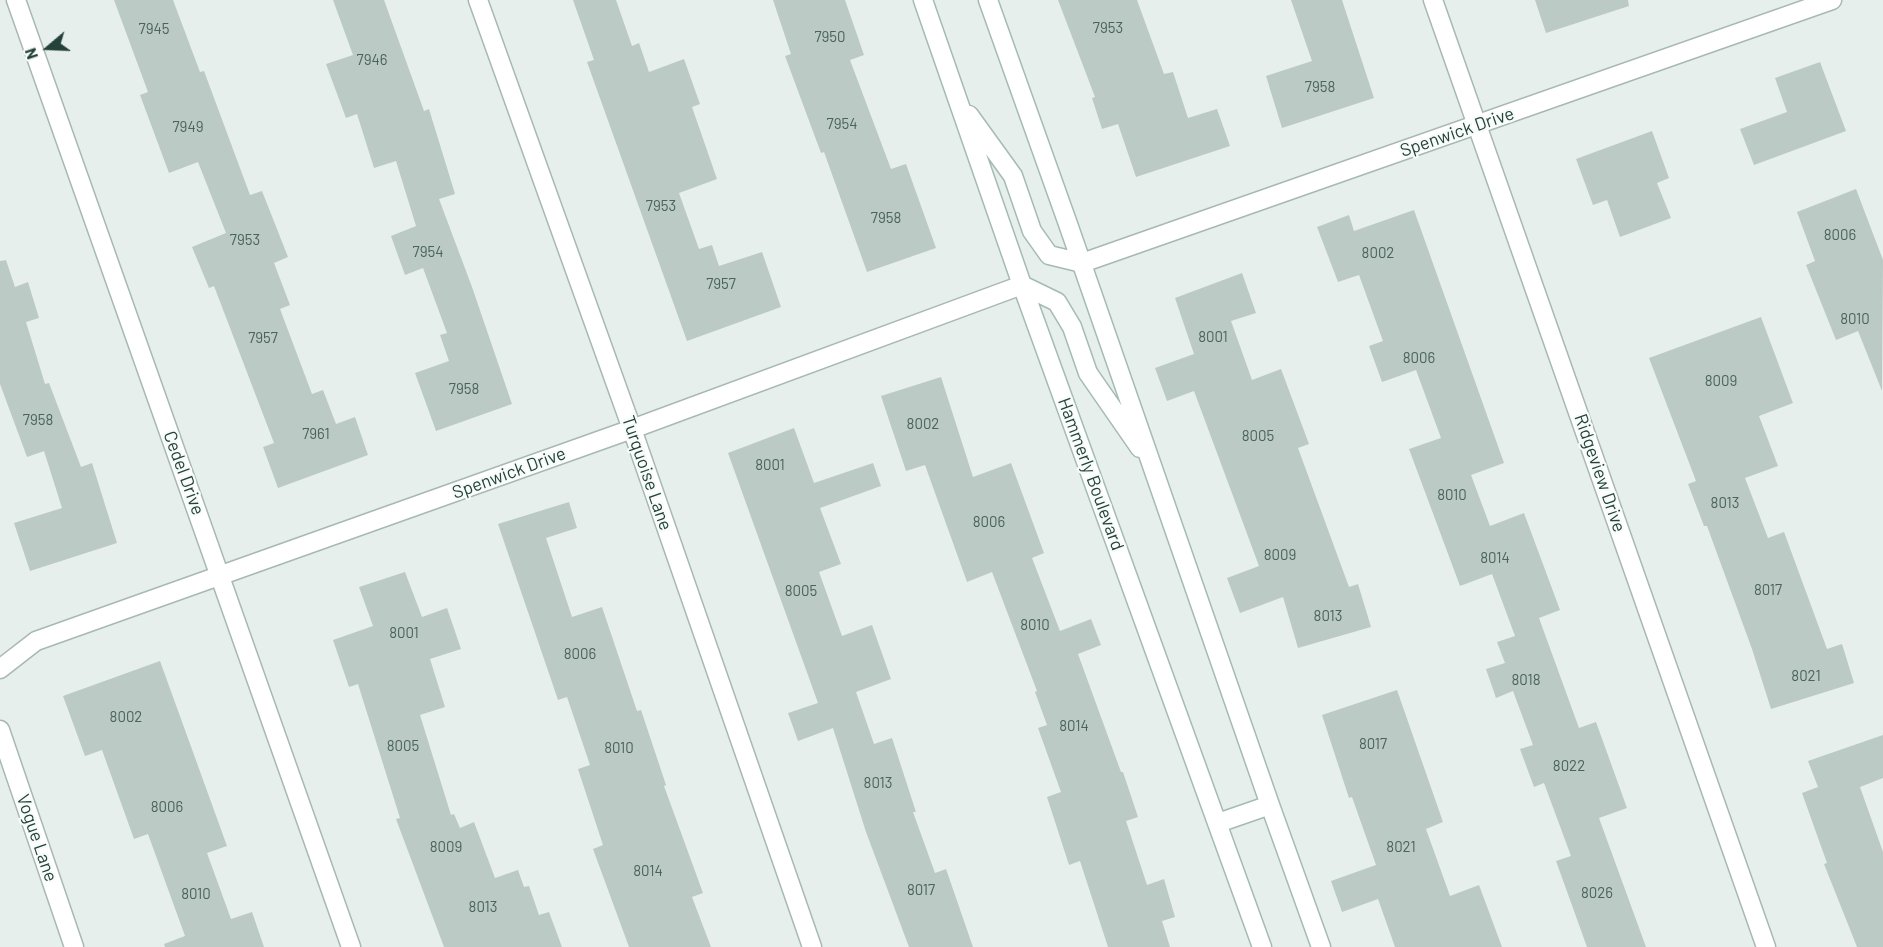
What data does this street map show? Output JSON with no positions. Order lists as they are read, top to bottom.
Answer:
{
  "streets": {
    "street": [
      "Spenwick Drive",
      "Cedel Drive",
      "Turquoise Lane",
      "Ridgeview Drive",
      "Hammerly Boulevard",
      "Vogue Lane"
    ]
  },
  "crossings": [
    ["Spenwick Drive", "Cedel Drive"],
    ["Spenwick Drive", "Turquoise Lane"],
    ["Spenwick Drive", "Ridgeview Drive"],
    ["Spenwick Drive", "Hammerly Boulevard"]
  ],
  "house_numbers": [
    "7953",
    "7945",
    "7950",
    "7946",
    "7958",
    "7954",
    "7949",
    "7953",
    "7958",
    "8006",
    "7953",
    "7954",
    "8002",
    "7957",
    "8010",
    "8001",
    "7957",
    "8006",
    "8009",
    "7958",
    "7958",
    "8002",
    "7961",
    "8005",
    "8001",
    "8010",
    "8013",
    "8006",
    "8009",
    "8014",
    "8017",
    "8005",
    "8013",
    "8010",
    "8001",
    "8006",
    "8021",
    "8018",
    "8002",
    "8014",
    "8017",
    "8005",
    "8010",
    "8022",
    "8013",
    "8006",
    "8009",
    "8021",
    "8014",
    "8017",
    "8026",
    "8010",
    "8013"
  ],
  "north": "left"
}
